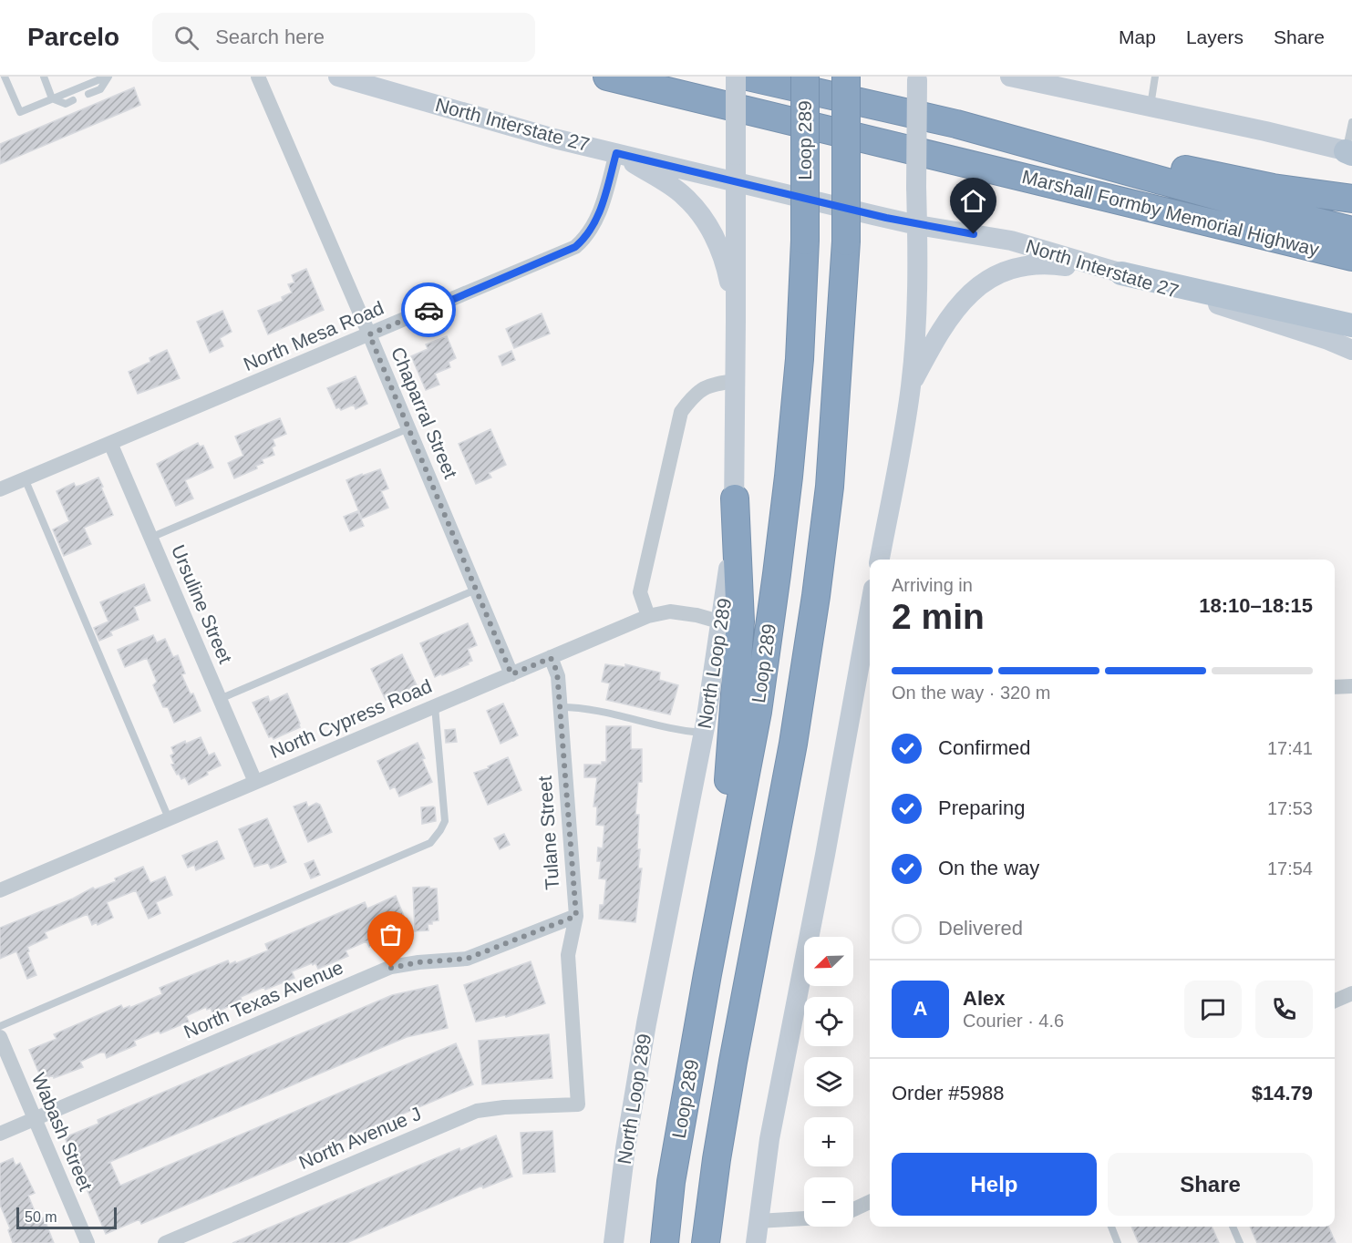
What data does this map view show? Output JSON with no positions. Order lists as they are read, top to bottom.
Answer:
{
  "streets": {
    "highway": ["Loop 289", "Marshall Formby Memorial Highway"],
    "main road": ["North Interstate 27", "North Loop 289"],
    "street": [
      "North Mesa Road",
      "Chaparral Street",
      "Ursuline Street",
      "North Cypress Road",
      "Tulane Street",
      "North Texas Avenue",
      "Wabash Street",
      "North Avenue J"
    ]
  },
  "crossings": [
    ["North Interstate 27", "North Mesa Road"],
    ["North Interstate 27", "North Loop 289"],
    ["North Mesa Road", "Chaparral Street"],
    ["North Mesa Road", "Ursuline Street"],
    ["Chaparral Street", "North Cypress Road"],
    ["Ursuline Street", "North Cypress Road"],
    ["North Loop 289", "North Cypress Road"],
    ["North Cypress Road", "Tulane Street"],
    ["Tulane Street", "North Texas Avenue"],
    ["Tulane Street", "North Avenue J"],
    ["North Texas Avenue", "Wabash Street"]
  ],
  "scale_bar": "50 m",
  "north": "bottom left",
  "page": {
    "header": "Parcelo",
    "search": "Search here",
    "nav": ["Map", "Layers", "Share"],
    "heading": ["2 min", "Arriving in", "18:10–18:15"],
    "panel": [
      "Alex",
      "Courier · 4.6",
      "Order #5988",
      "$14.79"
    ],
    "bar": "On the way · 320 m",
    "list": [
      ["Confirmed", "17:41"],
      ["Preparing", "17:53"],
      ["On the way", "17:54"],
      "Delivered"
    ],
    "map_buttons": ["+", "−"],
    "round": "A",
    "buttons": ["Help", "Share"],
    "scale": "50 m"
  }
}
